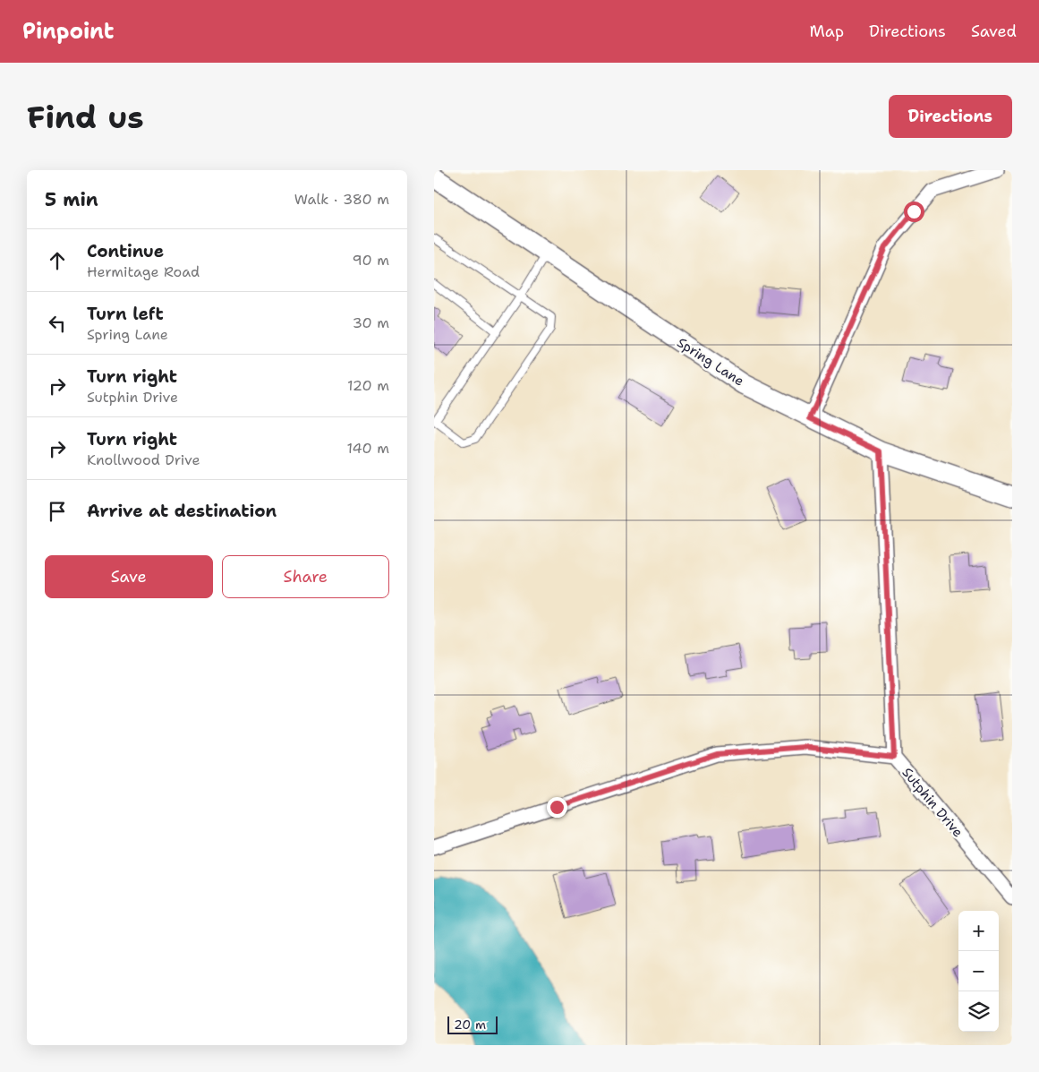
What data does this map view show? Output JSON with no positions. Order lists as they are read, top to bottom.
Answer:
{
  "streets": {
    "street": ["Spring Lane", "Sutphin Drive"]
  },
  "crossings": [
    ["Spring Lane", "Sutphin Drive"]
  ],
  "scale_bar": "20 m",
  "page": {
    "header": "Pinpoint",
    "nav": ["Map", "Directions", "Saved"],
    "buttons": [
      "Directions",
      ["Save", "Share"]
    ],
    "title": "Find us",
    "heading": ["5 min", "Walk · 380 m"],
    "list": [
      ["Continue", "Hermitage Road", "90 m"],
      ["Turn left", "Spring Lane", "30 m"],
      ["Turn right", "Sutphin Drive", "120 m"],
      ["Turn right", "Knollwood Drive", "140 m"],
      "Arrive at destination"
    ],
    "map_buttons": ["+", "−"],
    "scale": "20 m"
  }
}
